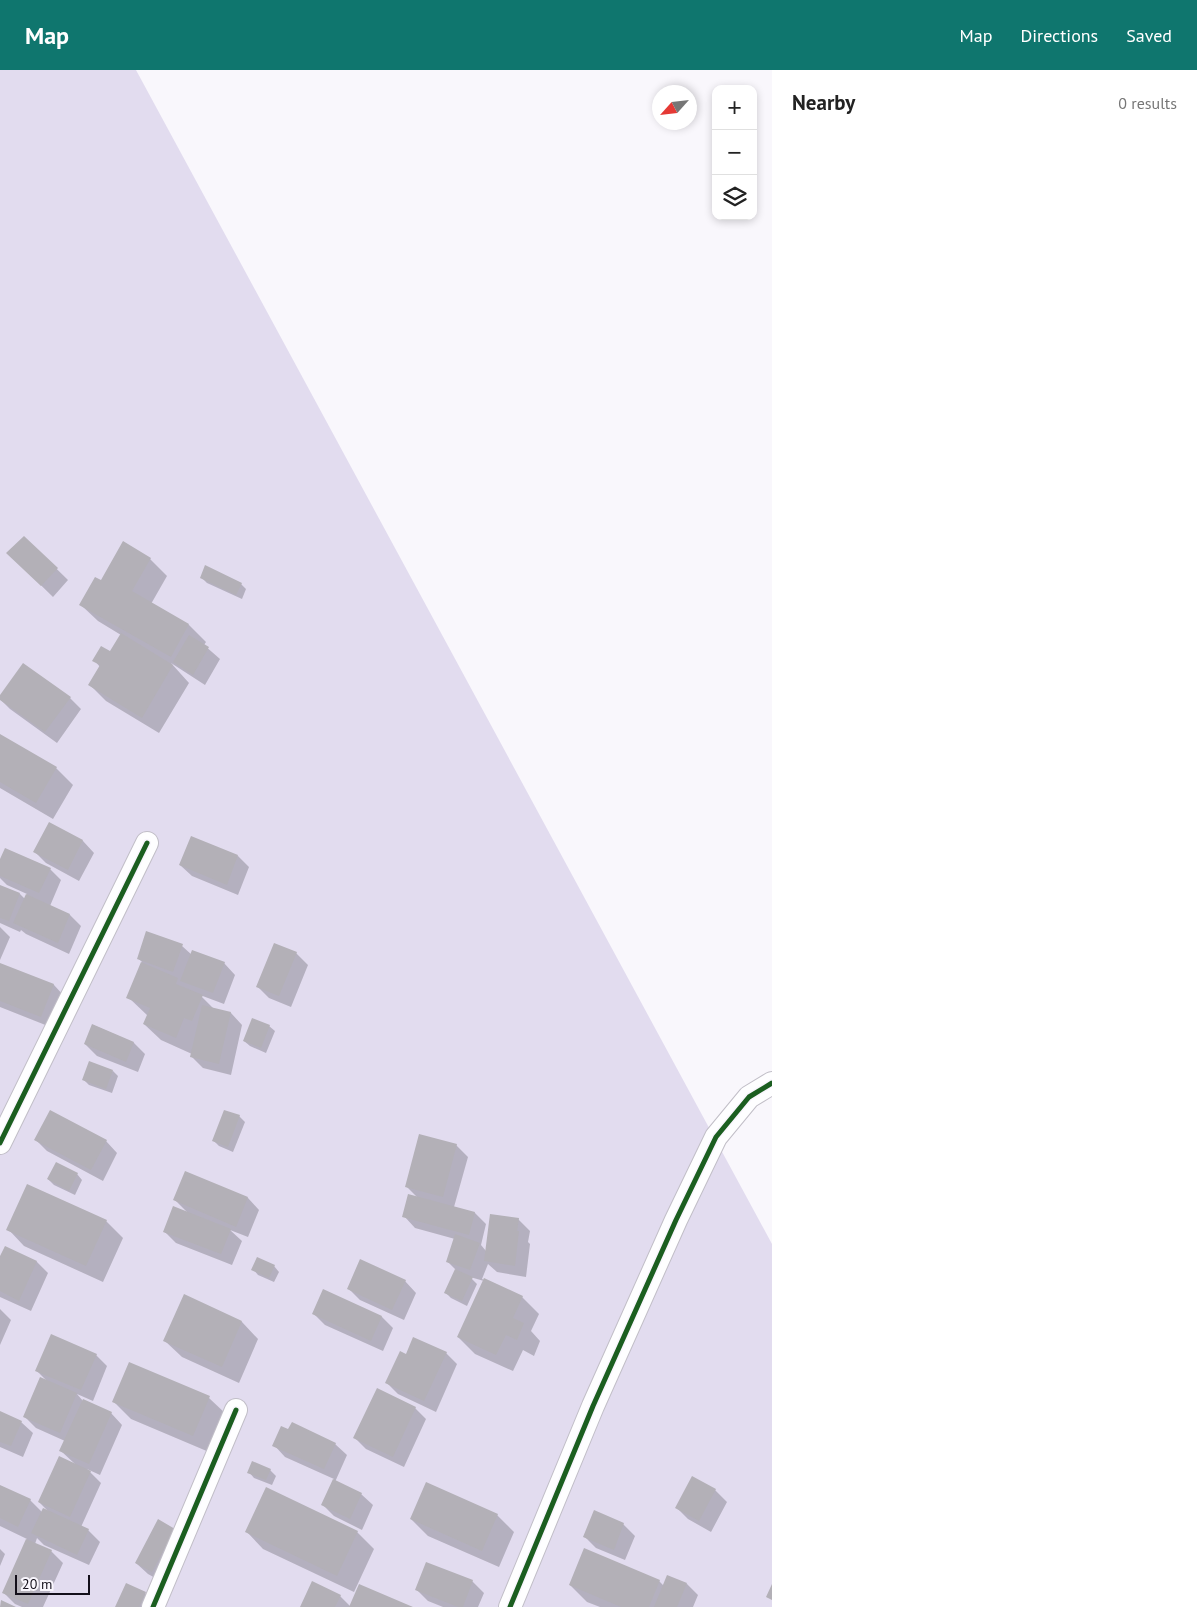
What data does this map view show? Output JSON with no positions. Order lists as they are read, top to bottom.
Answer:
{
  "scale_bar": "20 m",
  "north": "bottom left",
  "page": {
    "header": "Map",
    "nav": ["Map", "Directions", "Saved"],
    "heading": ["Nearby", "0 results"],
    "map_buttons": ["+", "−"],
    "scale": "20 m"
  }
}
